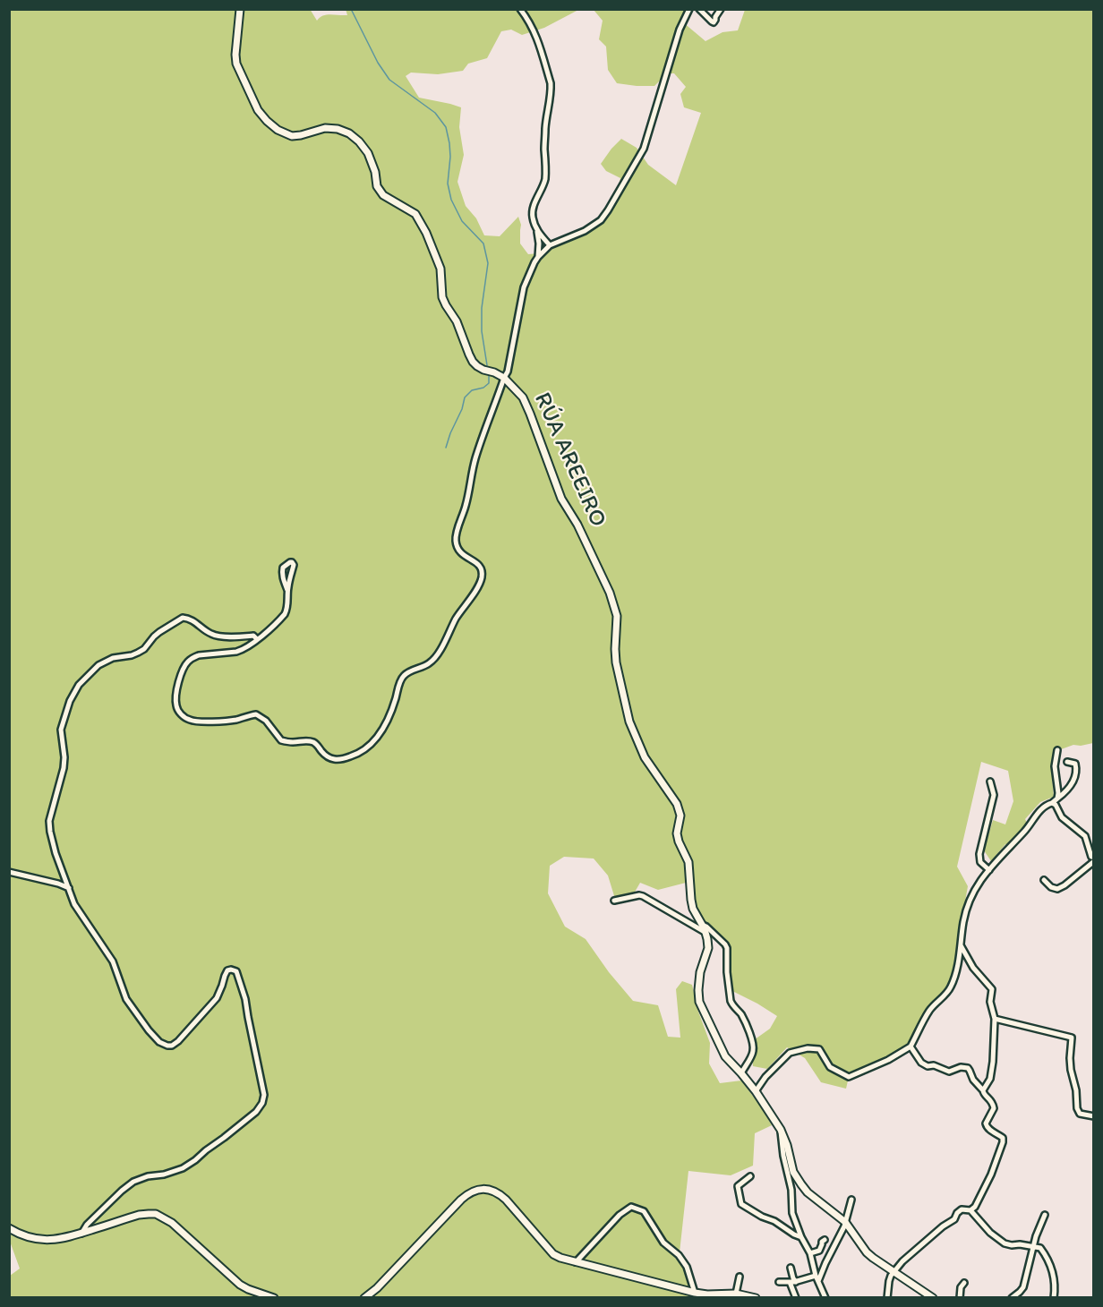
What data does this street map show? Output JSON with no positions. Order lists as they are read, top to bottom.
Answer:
{
  "streets": {
    "street": ["RÚA AREEIRO"]
  }
}
